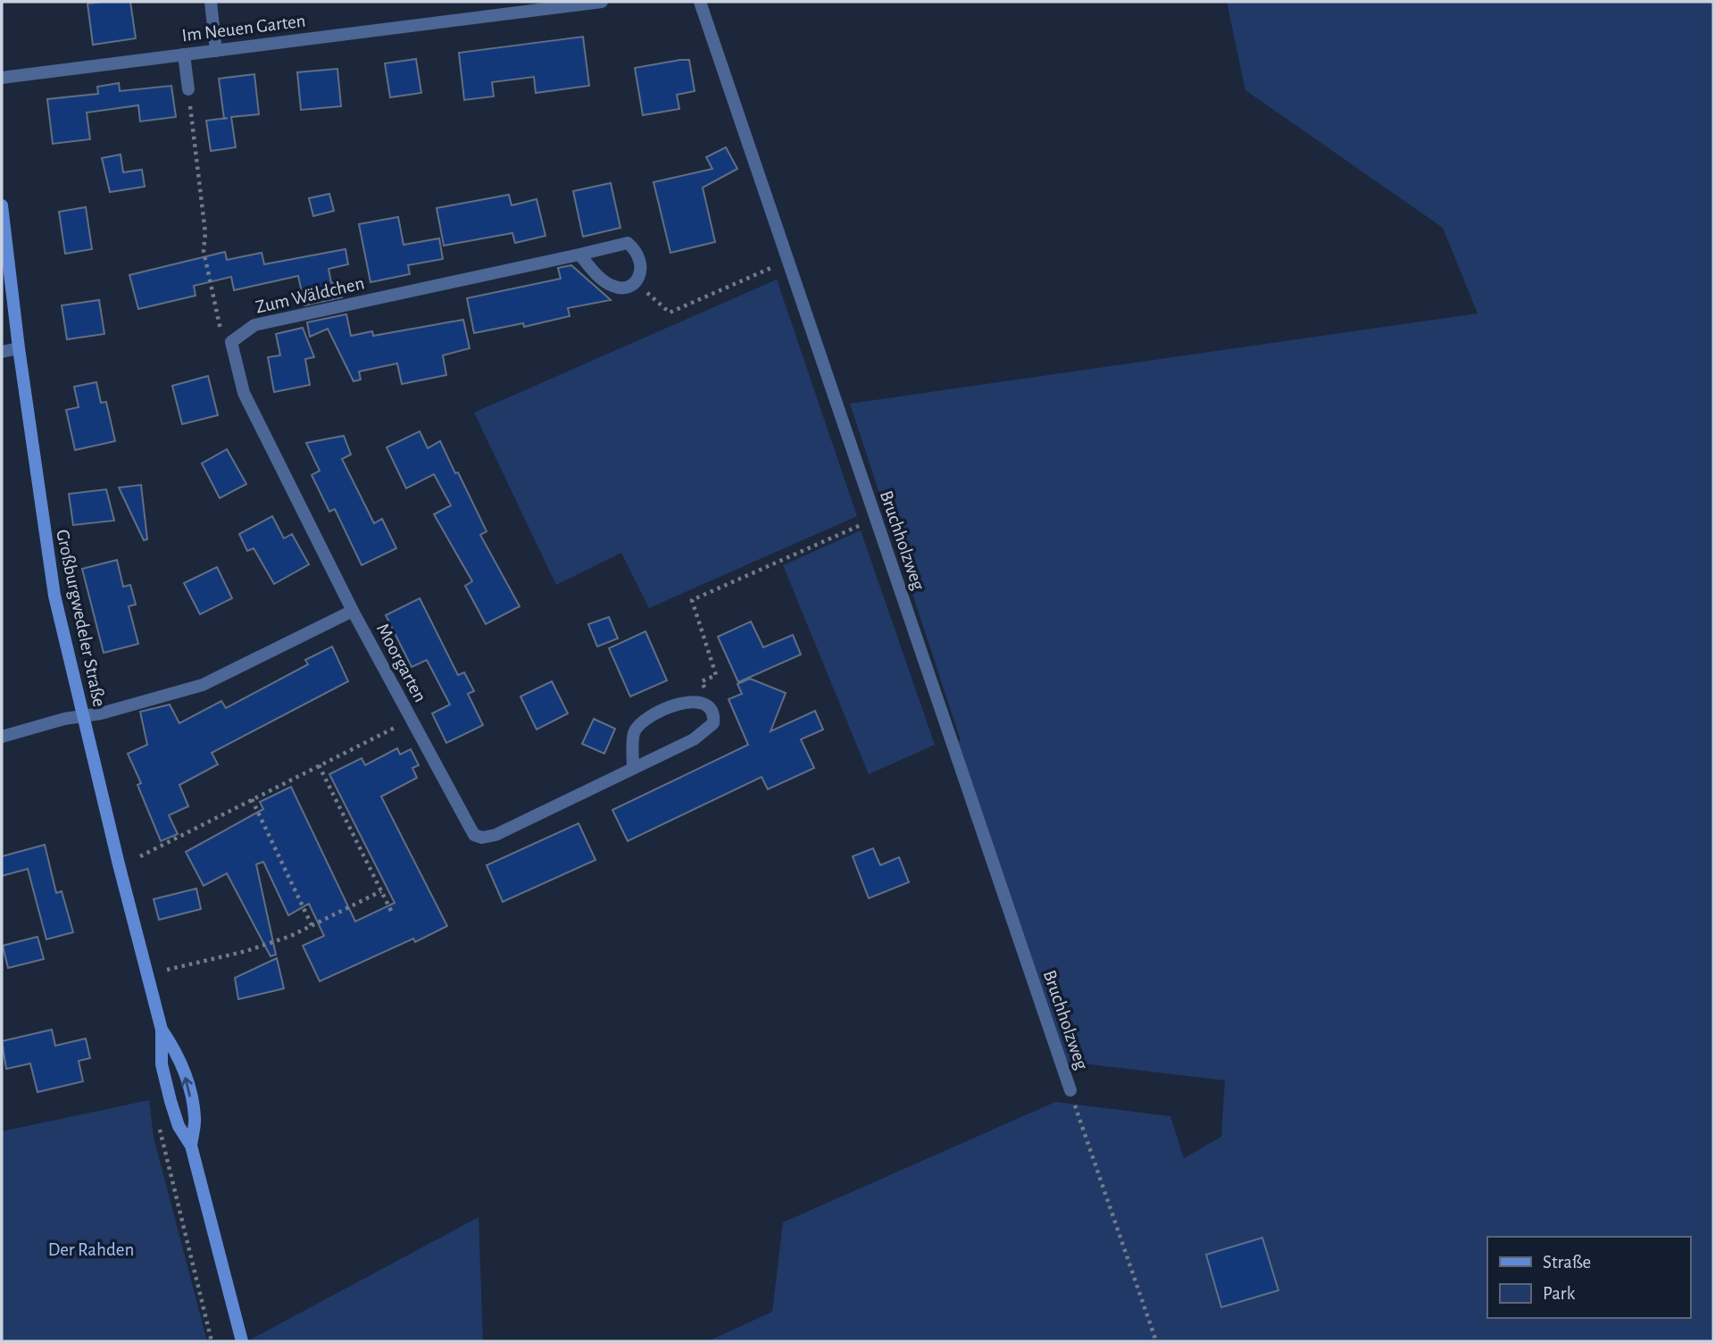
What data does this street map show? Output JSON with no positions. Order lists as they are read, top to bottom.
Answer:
{
  "streets": {
    "street": [
      "Im Neuen Garten",
      "Zum Wäldchen",
      "Bruchholzweg",
      "Großburgwedeler Straße",
      "Moorgarten"
    ]
  },
  "crossings": [
    ["Großburgwedeler Straße", "Moorgarten"]
  ],
  "parks": ["Der Rahden"],
  "legend": ["Straße", "Park"]
}
